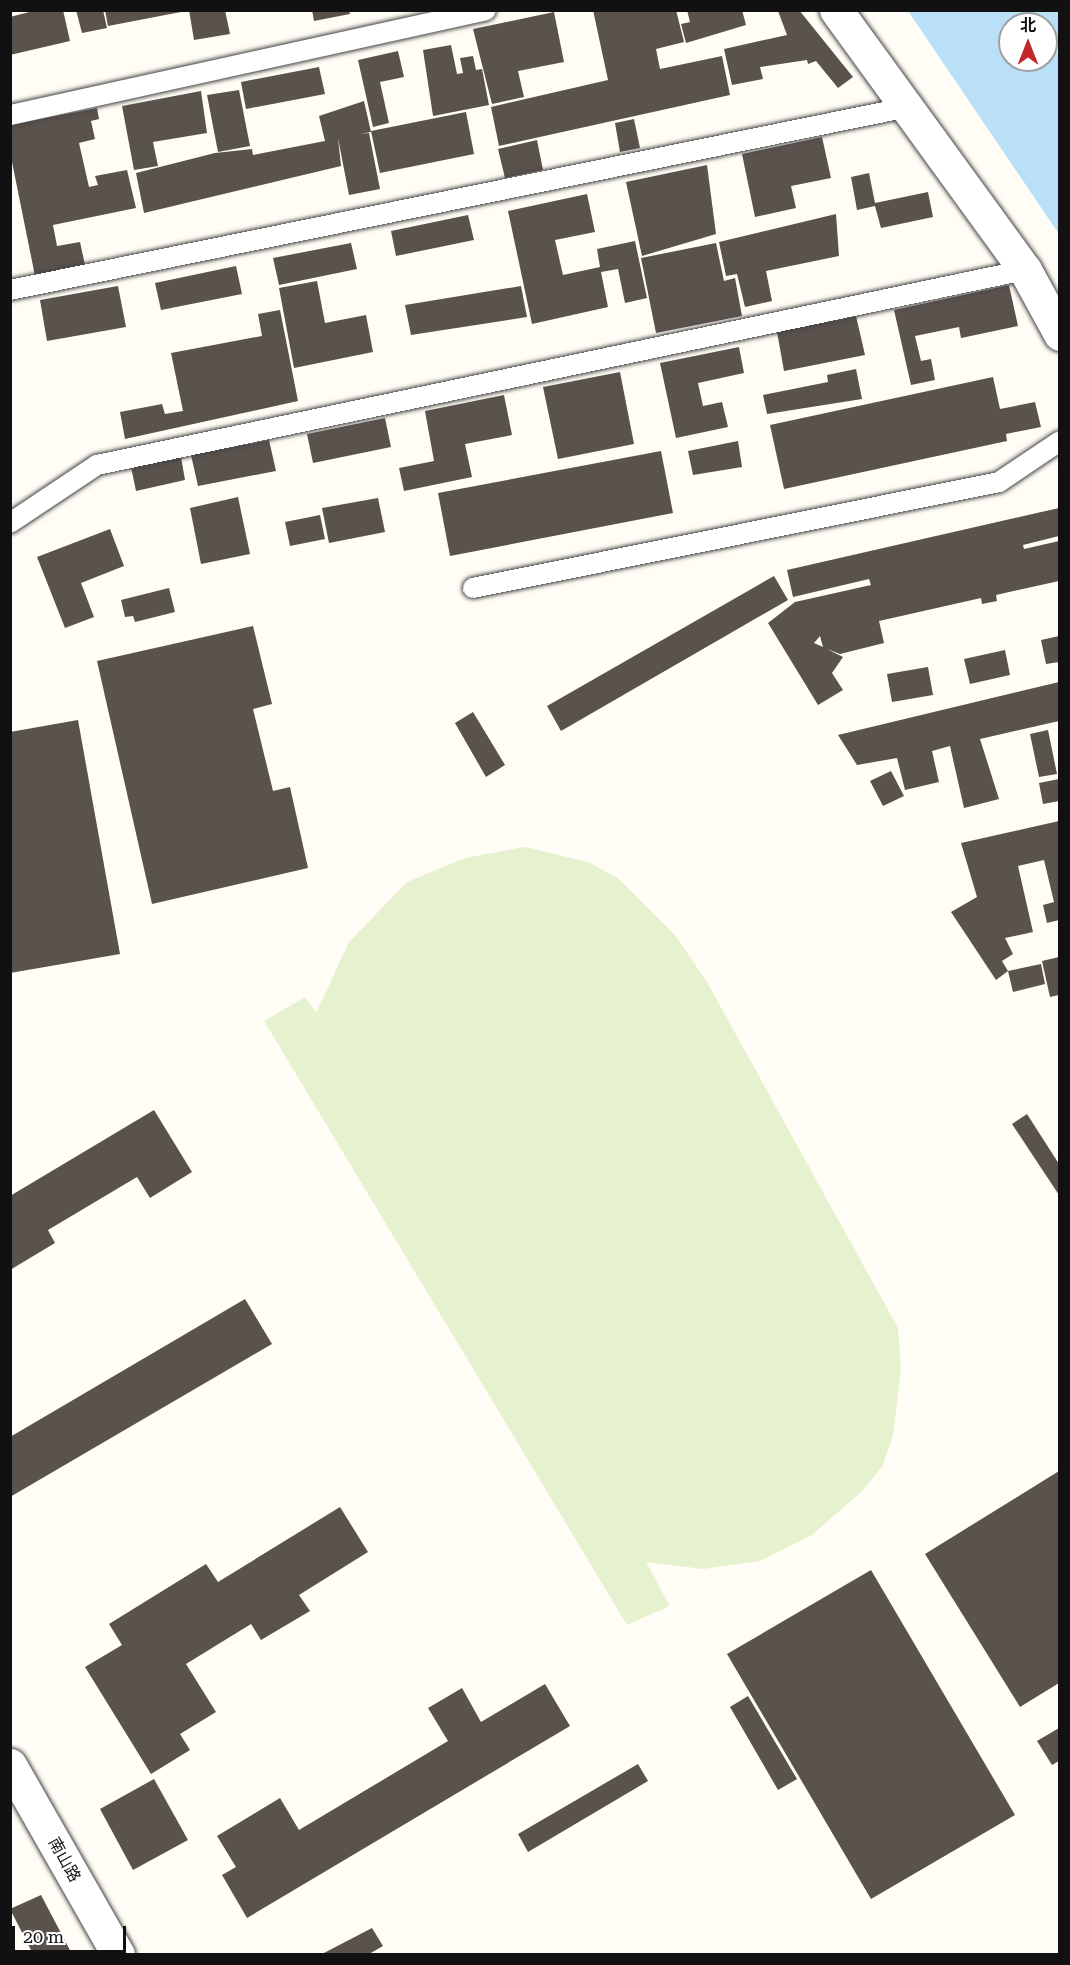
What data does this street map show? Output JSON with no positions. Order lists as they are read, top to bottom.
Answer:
{
  "streets": {
    "street": ["南山路"]
  },
  "scale_bar": "20 m",
  "north": "top"
}
